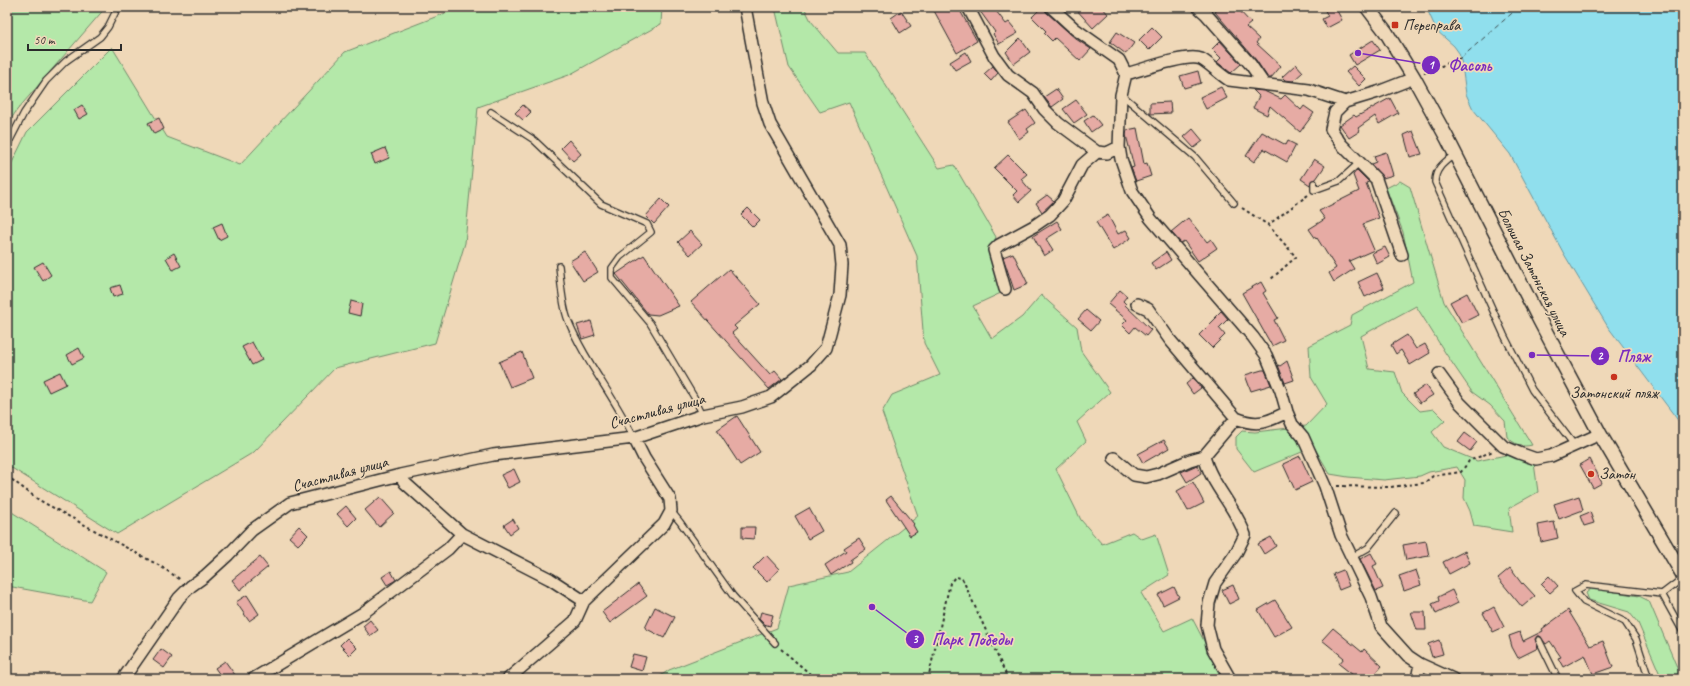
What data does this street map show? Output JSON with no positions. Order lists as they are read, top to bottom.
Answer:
{
  "streets": {
    "street": ["Большая Затонская улица", "Счастливая улица"]
  },
  "places": {
    "transit": ["Переправа"],
    "other": [
      "Фасоль",
      "Пляж",
      "Затонский пляж",
      "Затон",
      "Парк Победы"
    ]
  },
  "scale_bar": "50 m"
}
